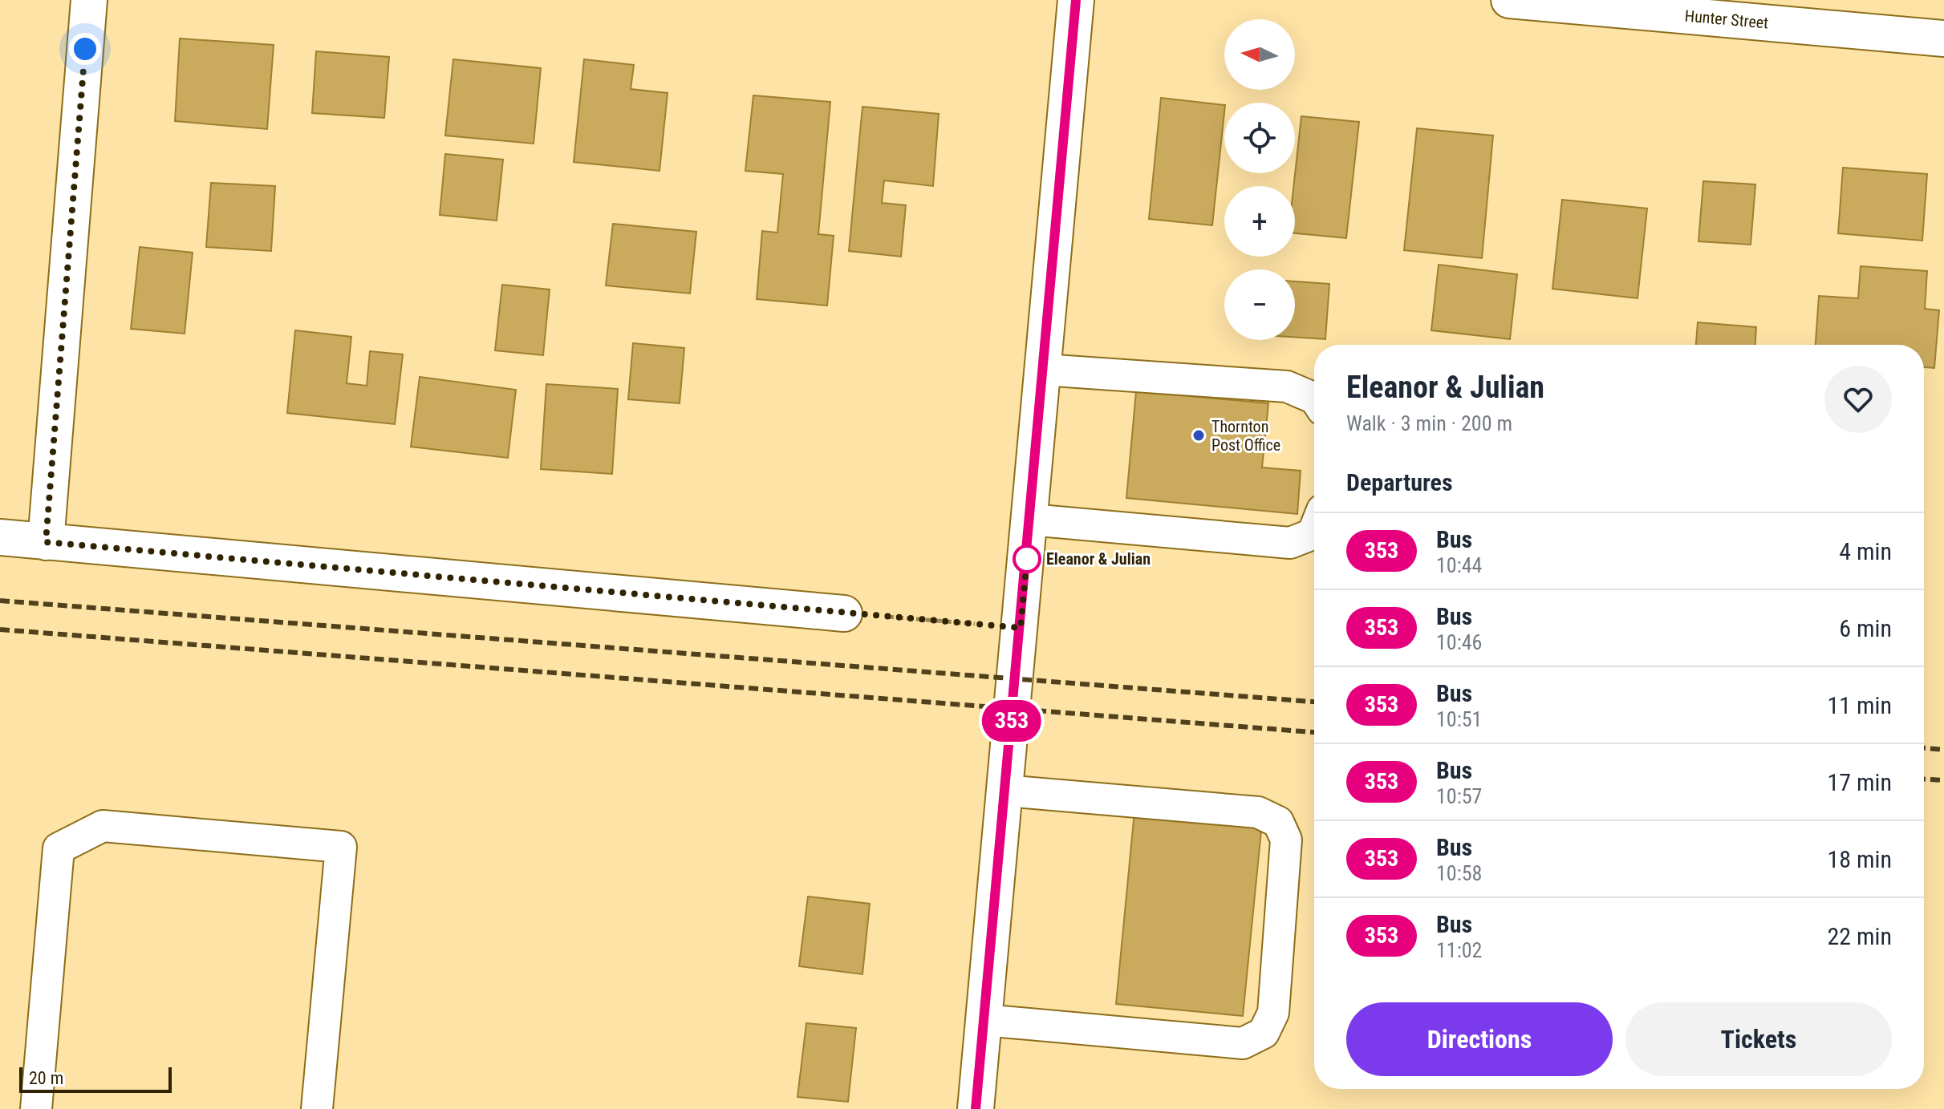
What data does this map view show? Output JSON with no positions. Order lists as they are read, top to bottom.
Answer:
{
  "streets": {
    "street": ["Hunter Street"]
  },
  "places": ["Thornton Post Office", "Eleanor & Julian"],
  "lines": ["bus line 353"],
  "scale_bar": "20 m",
  "north": "left",
  "page": {
    "on_map": "353",
    "map_buttons": ["+", "−"],
    "heading": [
      ["Eleanor & Julian", "Walk · 3 min · 200 m"],
      "Departures"
    ],
    "list": [
      {
        "mark": "353",
        "name": "Bus",
        "note": "10:44",
        "value": "4 min"
      },
      {
        "mark": "353",
        "name": "Bus",
        "note": "10:46",
        "value": "6 min"
      },
      {
        "mark": "353",
        "name": "Bus",
        "note": "10:51",
        "value": "11 min"
      },
      {
        "mark": "353",
        "name": "Bus",
        "note": "10:57",
        "value": "17 min"
      },
      {
        "mark": "353",
        "name": "Bus",
        "note": "10:58",
        "value": "18 min"
      },
      {
        "mark": "353",
        "name": "Bus",
        "note": "11:02",
        "value": "22 min"
      }
    ],
    "buttons": ["Directions", "Tickets"],
    "scale": "20 m"
  }
}
